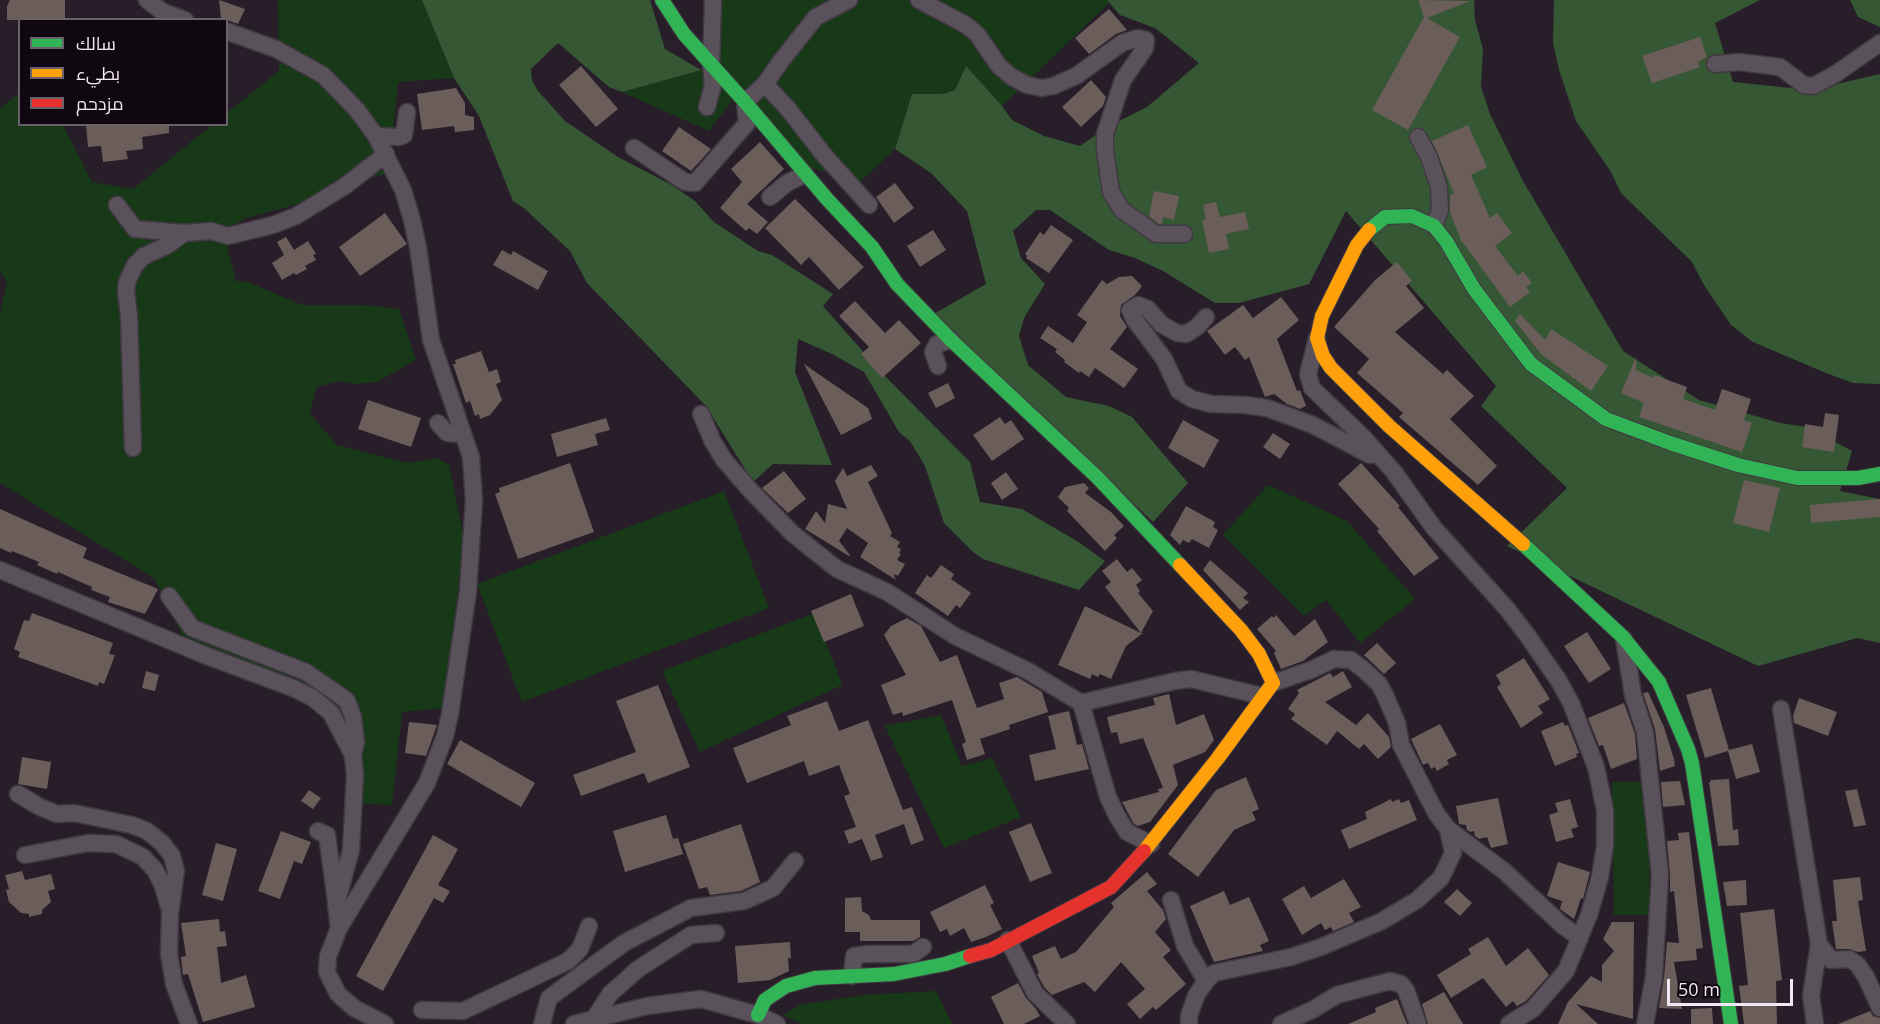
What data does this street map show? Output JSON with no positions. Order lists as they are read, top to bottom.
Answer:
{
  "legend": ["سالك", "بطيء", "مزدحم"],
  "scale_bar": "50 m"
}
